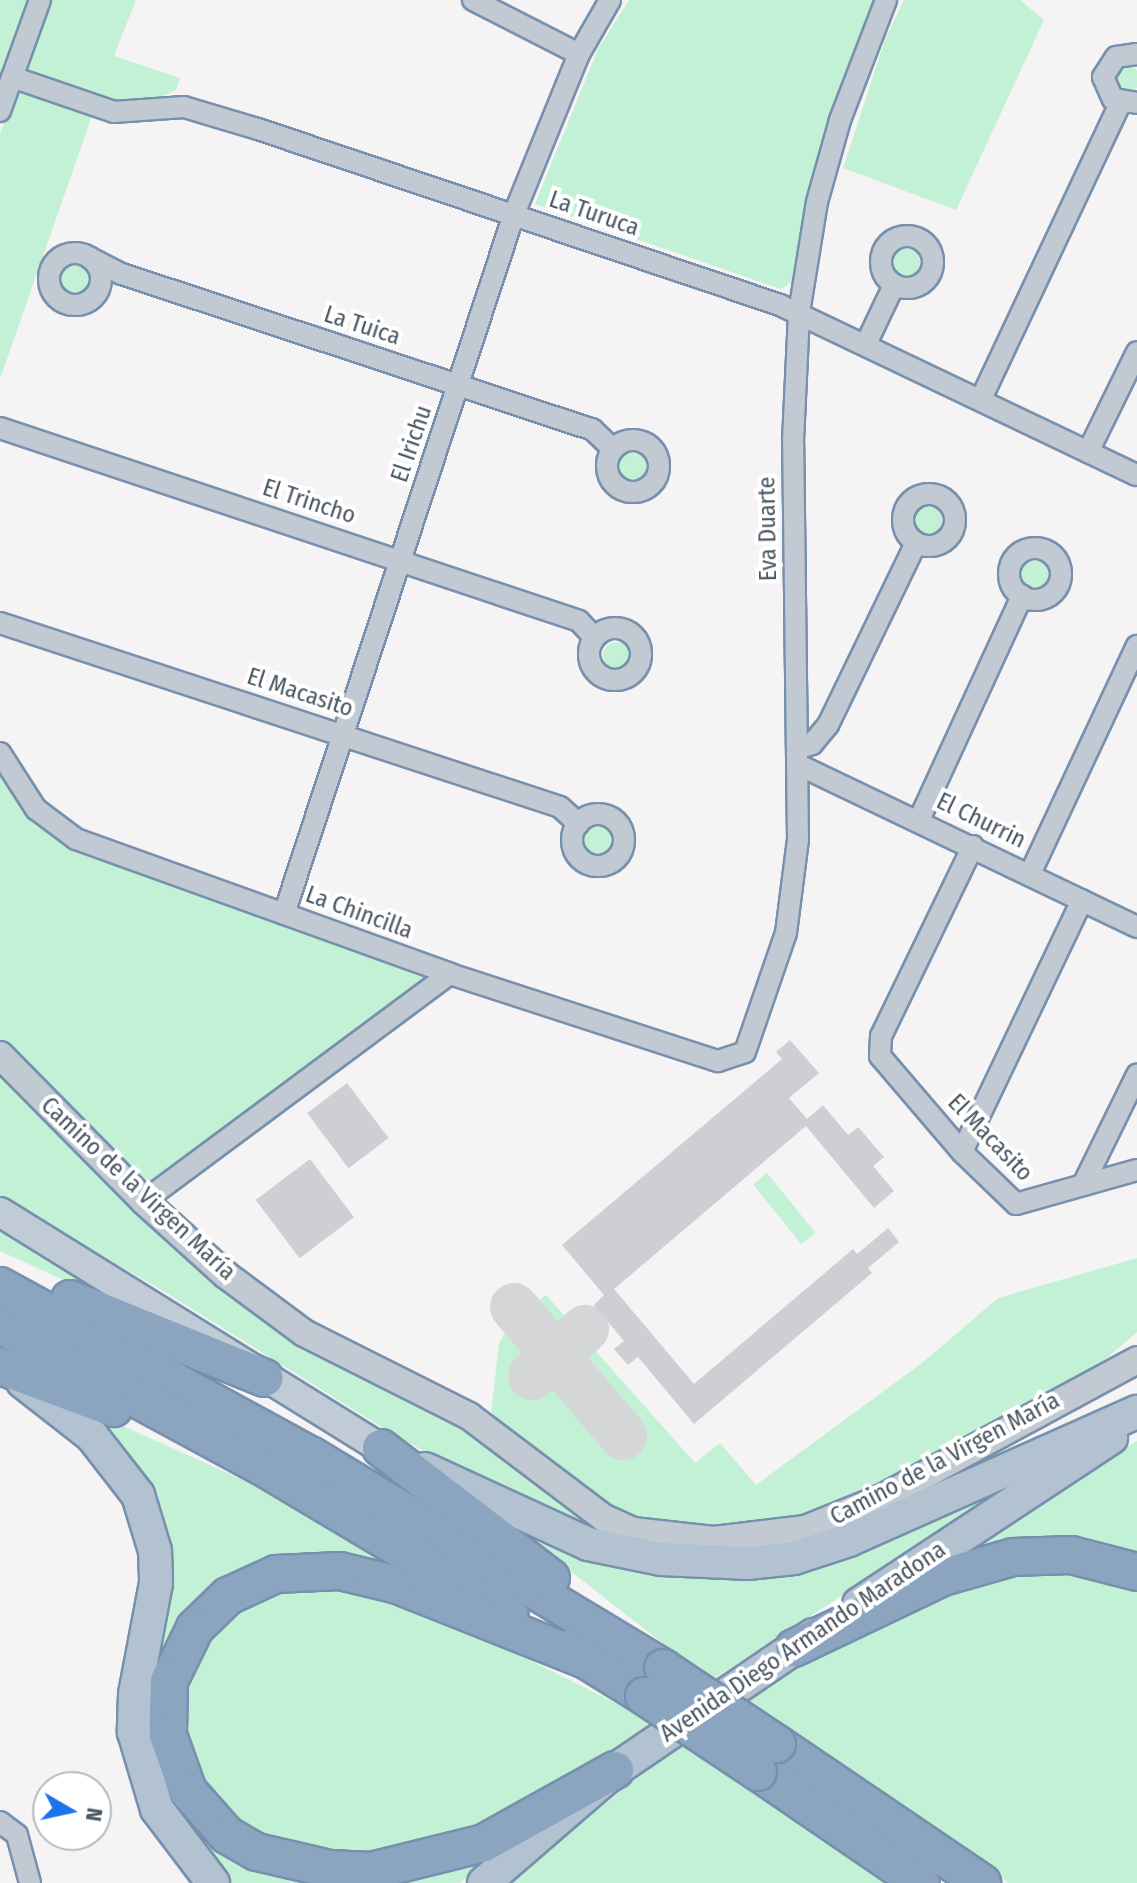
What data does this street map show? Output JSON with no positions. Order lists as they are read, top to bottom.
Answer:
{
  "streets": {
    "main road": ["Avenida Diego Armando Maradona"],
    "street": [
      "La Turuca",
      "La Tuica",
      "El Irichu",
      "El Trincho",
      "Eva Duarte",
      "El Macasito",
      "El Churrin",
      "La Chincilla",
      "Camino de la Virgen María"
    ]
  },
  "crossings": [
    ["La Turuca", "El Irichu"],
    ["La Turuca", "Eva Duarte"],
    ["La Tuica", "El Irichu"],
    ["El Irichu", "El Trincho"],
    ["El Irichu", "El Macasito"],
    ["El Irichu", "La Chincilla"],
    ["Eva Duarte", "El Churrin"],
    ["Eva Duarte", "La Chincilla"],
    ["El Macasito", "El Churrin"]
  ],
  "north": "right"
}
